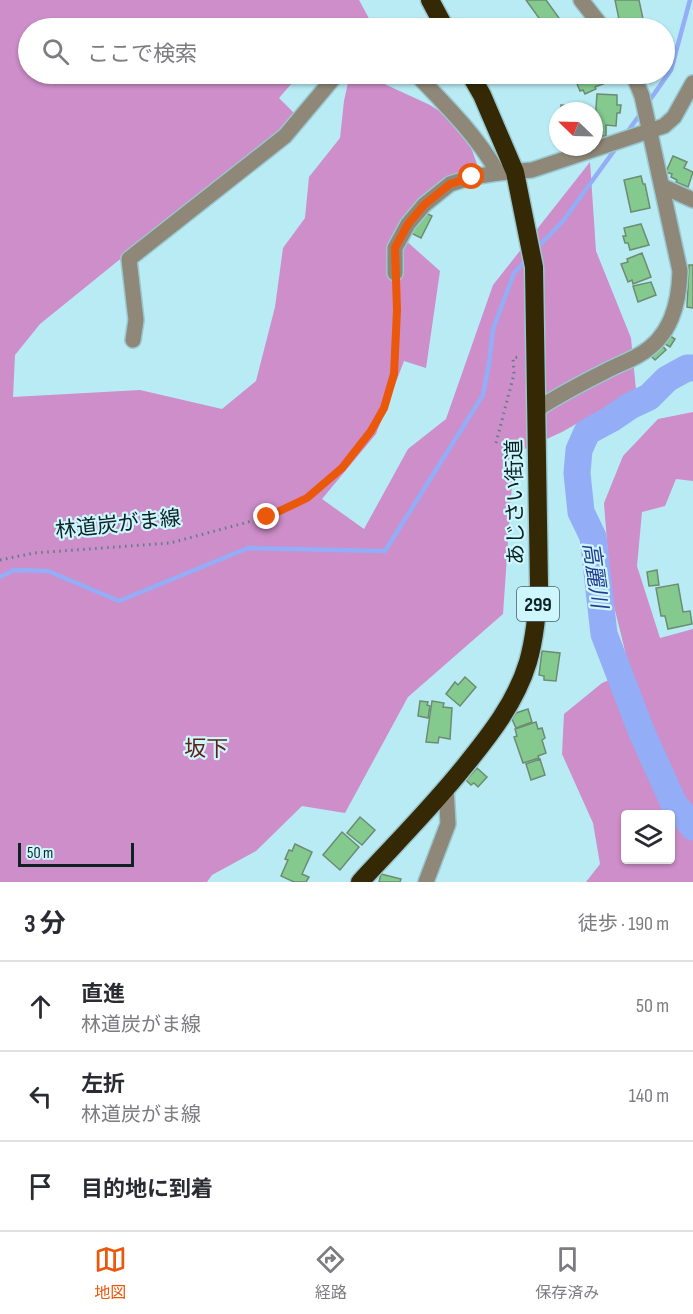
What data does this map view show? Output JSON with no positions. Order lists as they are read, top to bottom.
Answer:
{
  "streets": {
    "highway": ["あじさい街道", "299"],
    "path": ["林道炭がま線"]
  },
  "districts": ["坂下"],
  "water": ["高麗川"],
  "scale_bar": "50 m",
  "north": "top left",
  "page": {
    "search": "ここで検索",
    "scale": "50 m",
    "heading": ["3 分", "徒歩 · 190 m"],
    "list": [
      ["直進", "林道炭がま線", "50 m"],
      ["左折", "林道炭がま線", "140 m"],
      "目的地に到着"
    ],
    "nav": ["地図", "経路", "保存済み"]
  }
}
